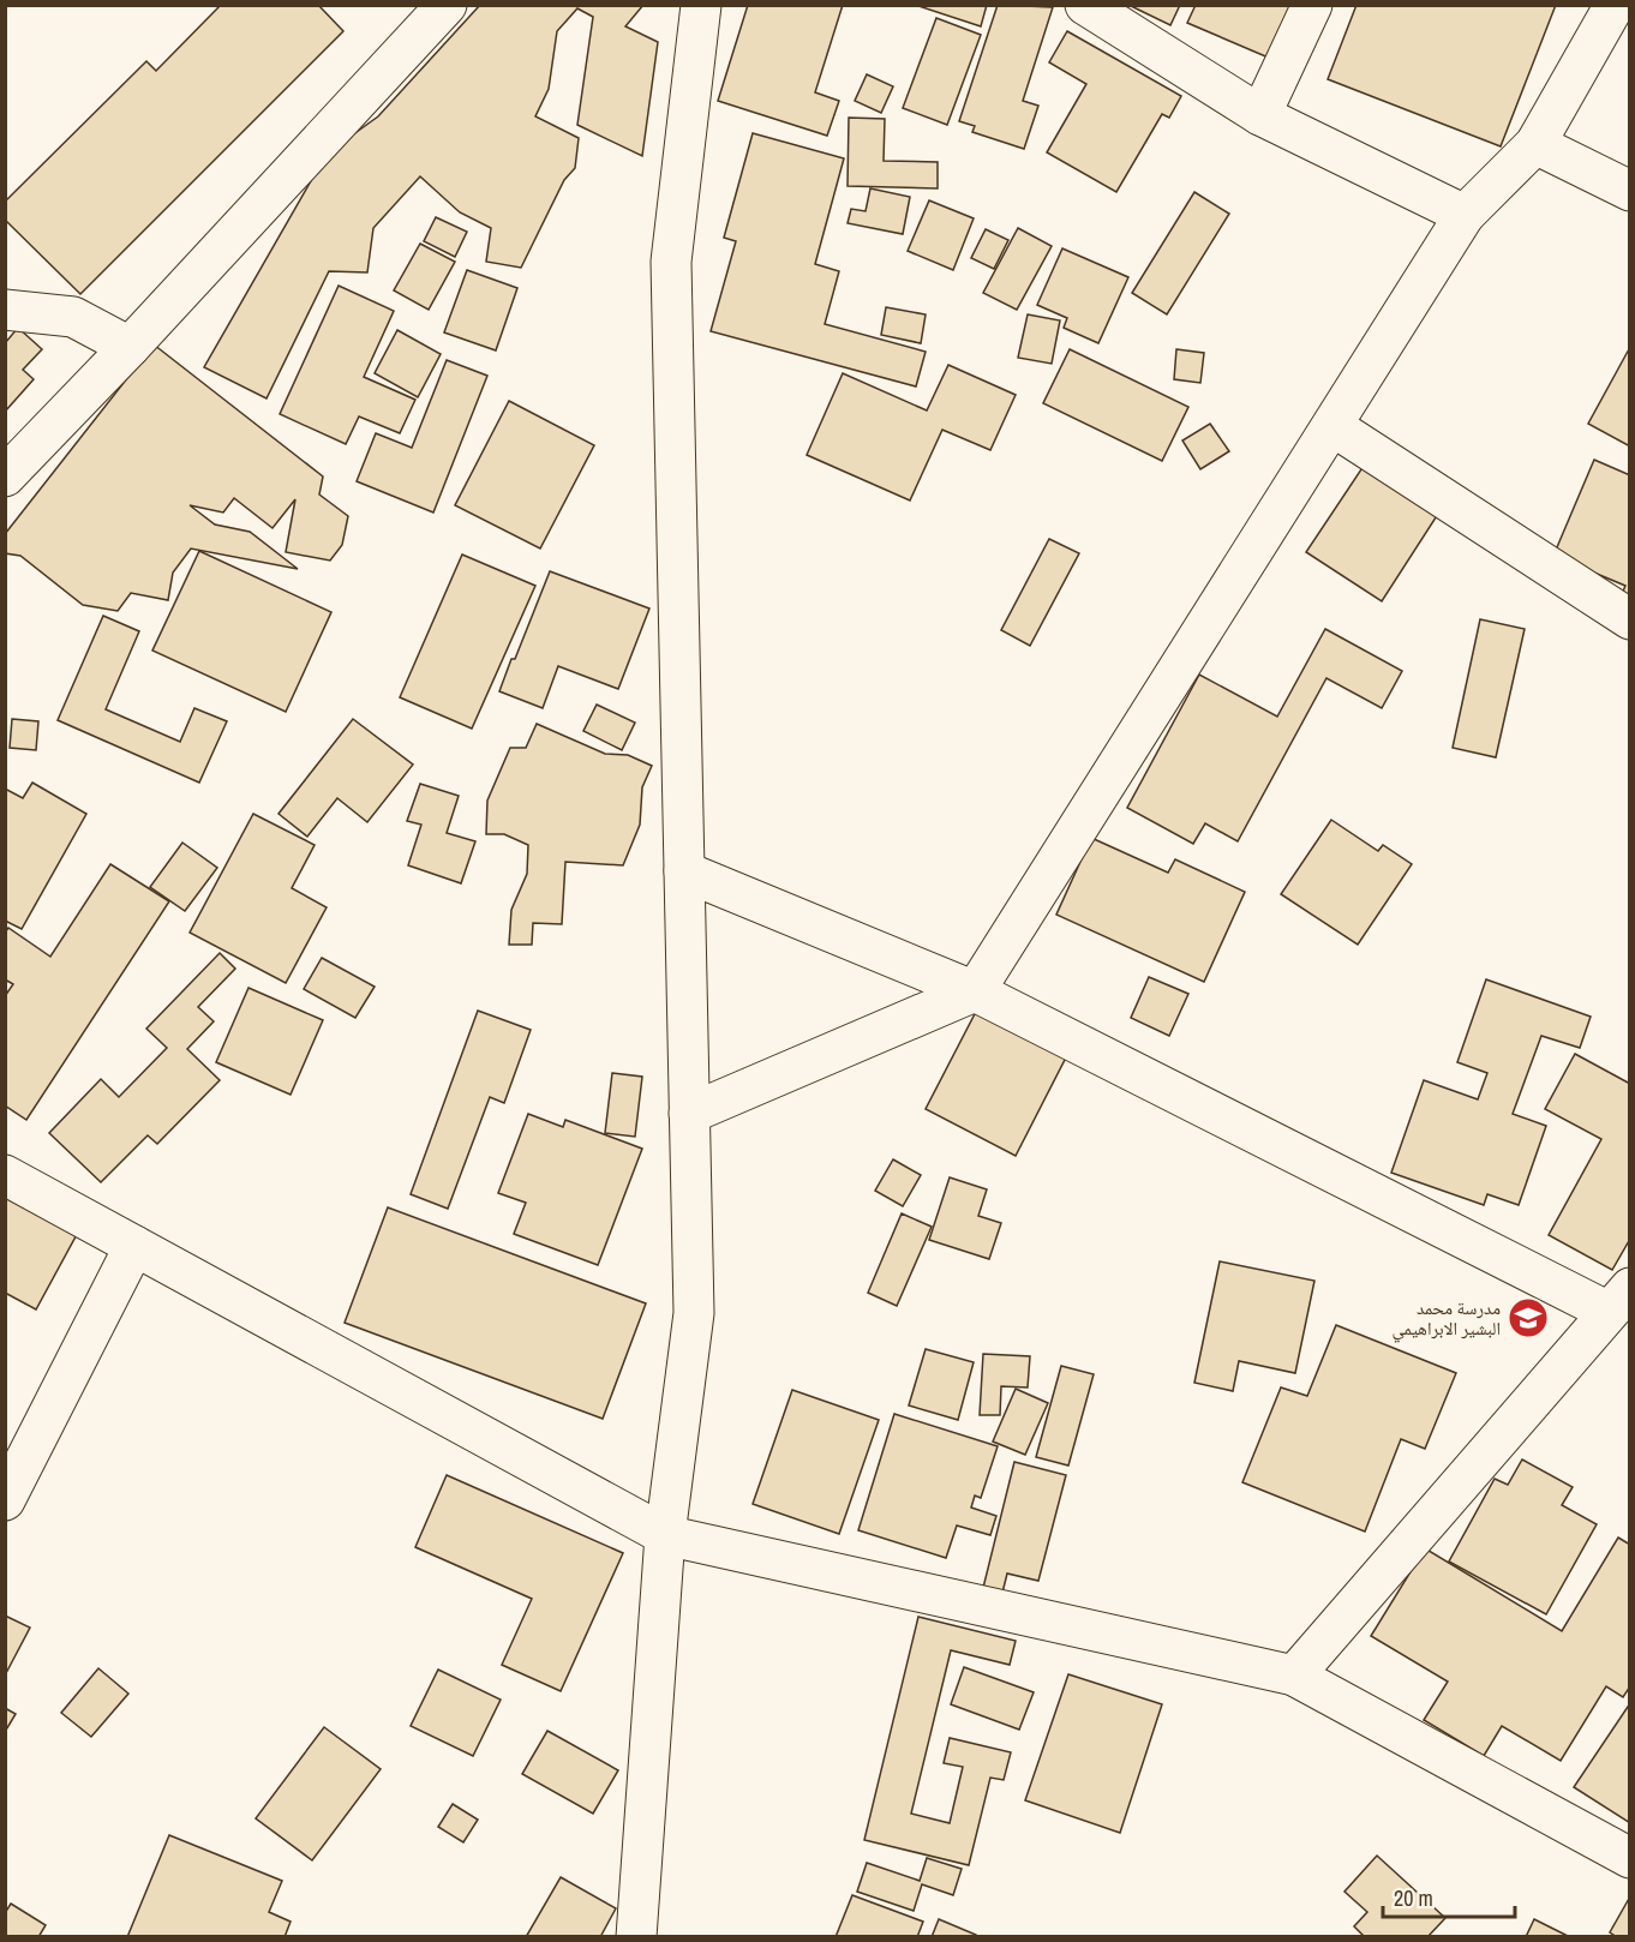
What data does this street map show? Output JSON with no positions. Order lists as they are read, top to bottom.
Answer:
{
  "places": {
    "school or university": ["مدرسة محمد البشير الابراهيمي"]
  },
  "scale_bar": "20 m"
}
